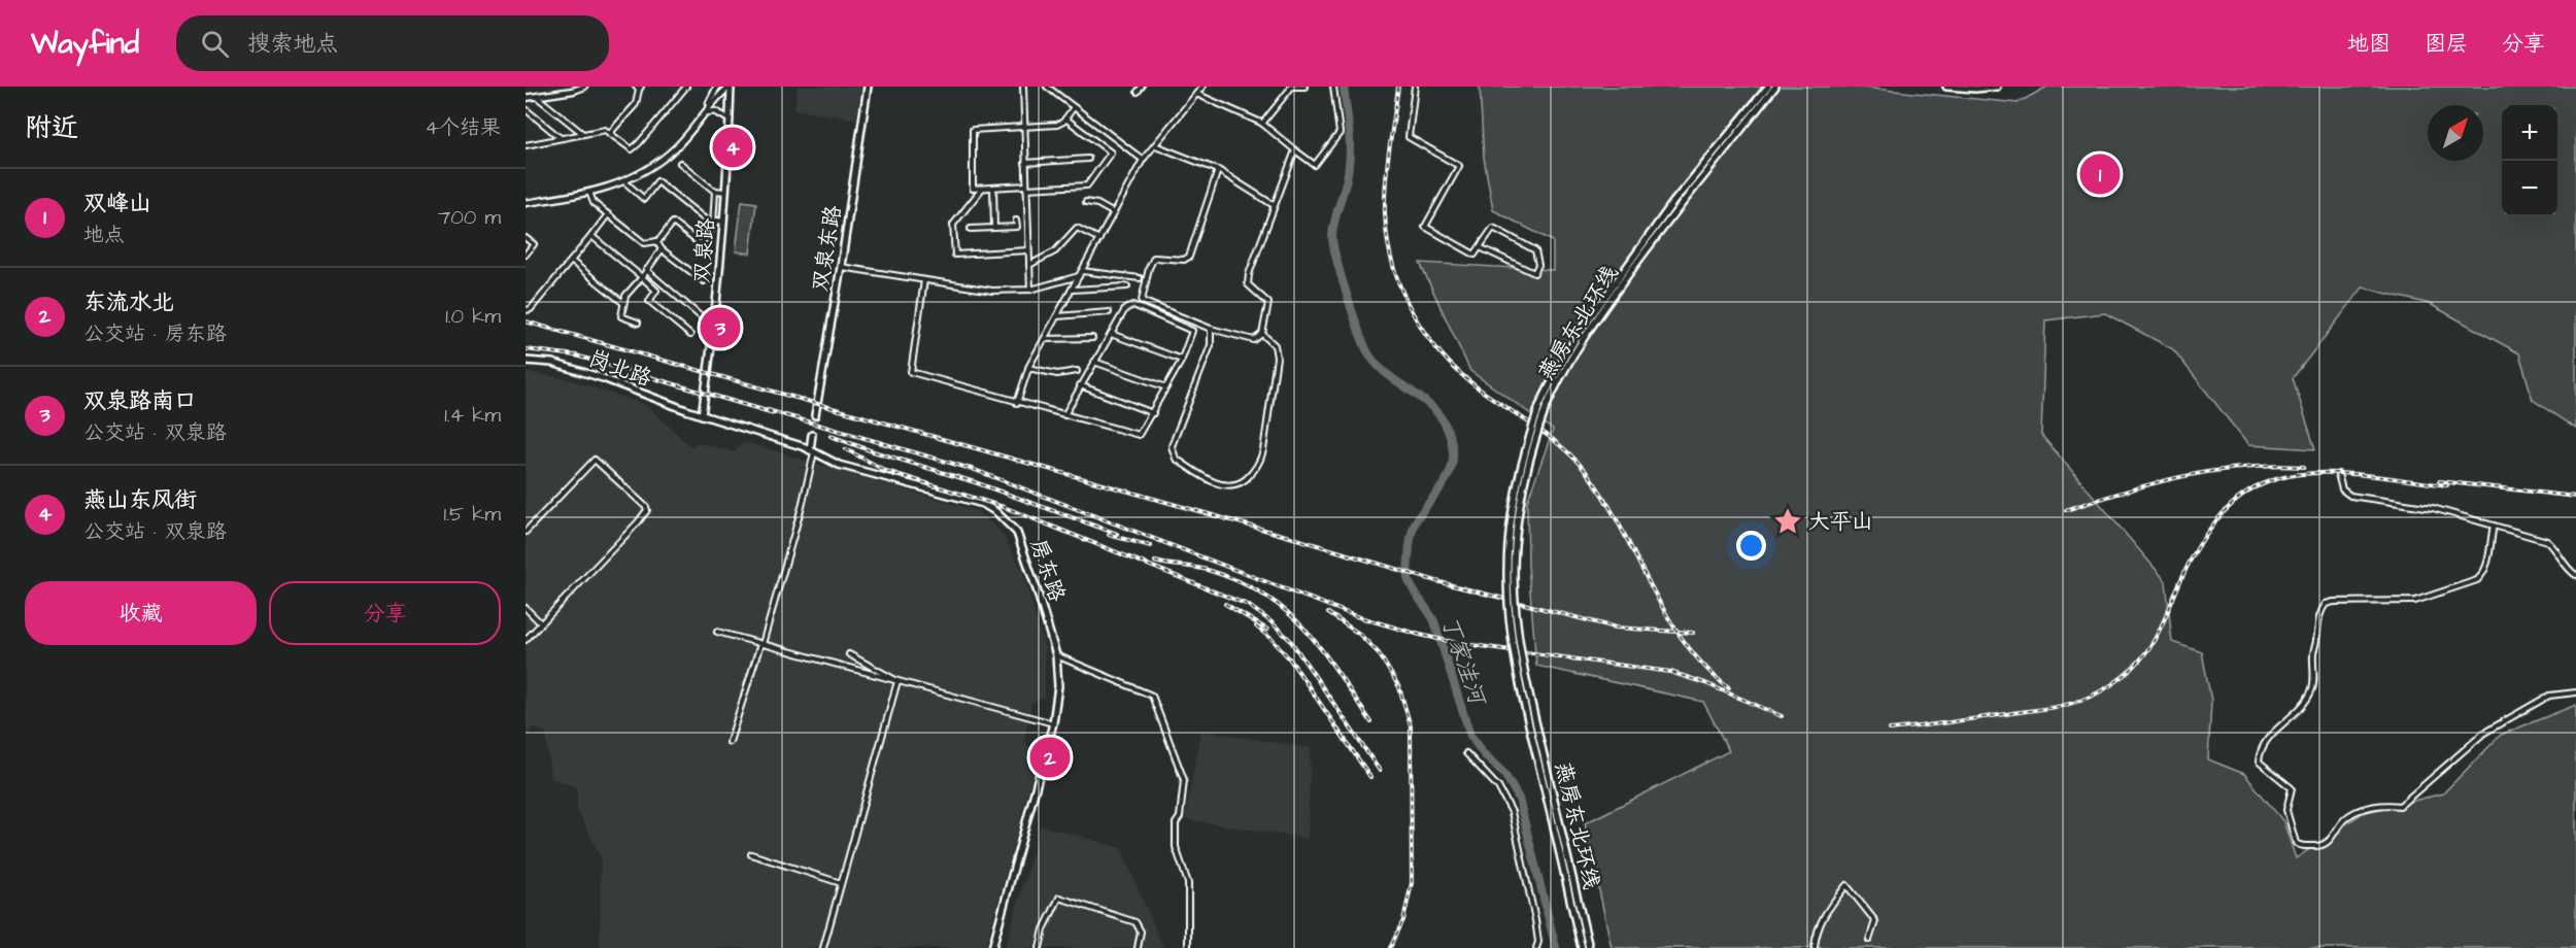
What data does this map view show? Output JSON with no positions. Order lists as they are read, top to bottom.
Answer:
{
  "streets": {
    "main road": [
      "双泉东路",
      "双泉路",
      "燕房东北环线",
      "岗北路",
      "房东路"
    ]
  },
  "crossings": [
    ["双泉路", "岗北路"],
    ["双泉路", "房东路"],
    ["岗北路", "房东路"]
  ],
  "water": ["丁家洼河"],
  "places": {
    "place": ["大平山"]
  },
  "north": "top right",
  "page": {
    "header": "Wayfind",
    "search": "搜索地点",
    "nav": ["地图", "图层", "分享"],
    "heading": ["附近", "4个结果"],
    "map_buttons": ["+", "−"],
    "pins": [
      "4",
      "1",
      "3",
      "2"
    ],
    "list": [
      {
        "mark": "1",
        "name": "双峰山",
        "note": "地点",
        "value": "700 m"
      },
      {
        "mark": "2",
        "name": "东流水北",
        "note": "公交站 · 房东路",
        "value": "1.0 km"
      },
      {
        "mark": "3",
        "name": "双泉路南口",
        "note": "公交站 · 双泉路",
        "value": "1.4 km"
      },
      {
        "mark": "4",
        "name": "燕山东风街",
        "note": "公交站 · 双泉路",
        "value": "1.5 km"
      }
    ],
    "buttons": ["收藏", "分享"]
  }
}
